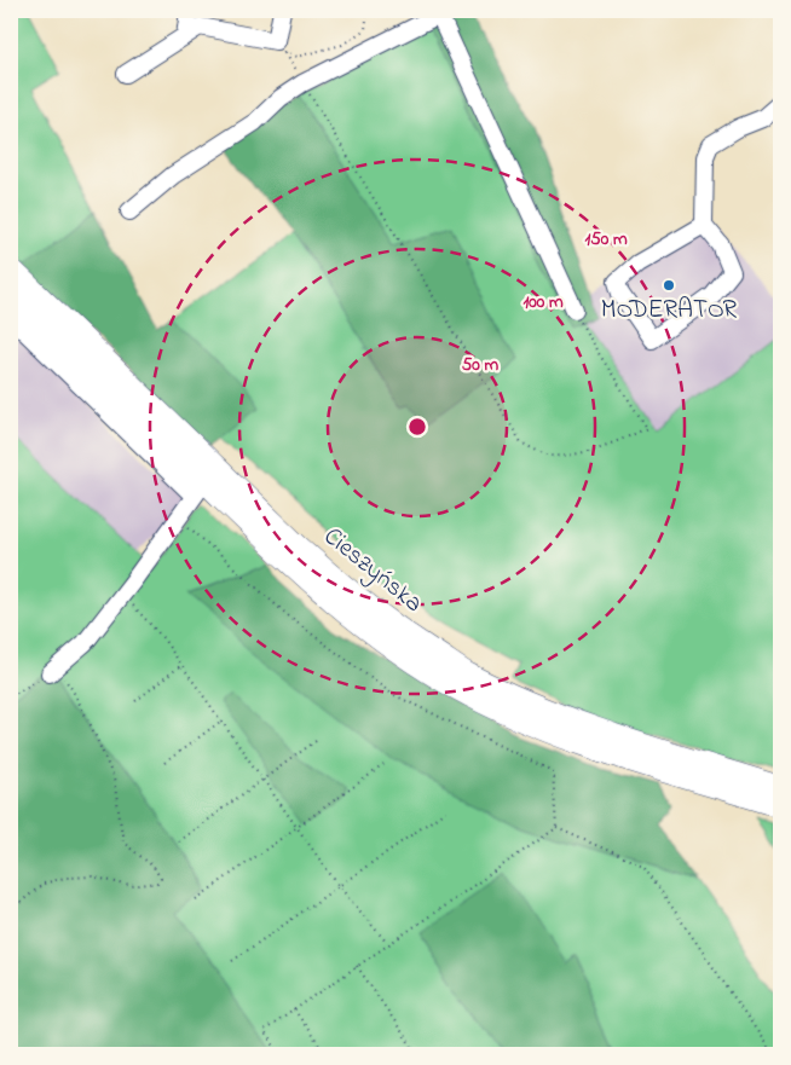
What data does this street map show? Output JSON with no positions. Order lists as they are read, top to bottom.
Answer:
{
  "streets": {
    "main road": ["Cieszyńska"]
  },
  "places": ["MODERATOR"],
  "rings": ["150 m", "100 m", "50 m"]
}
